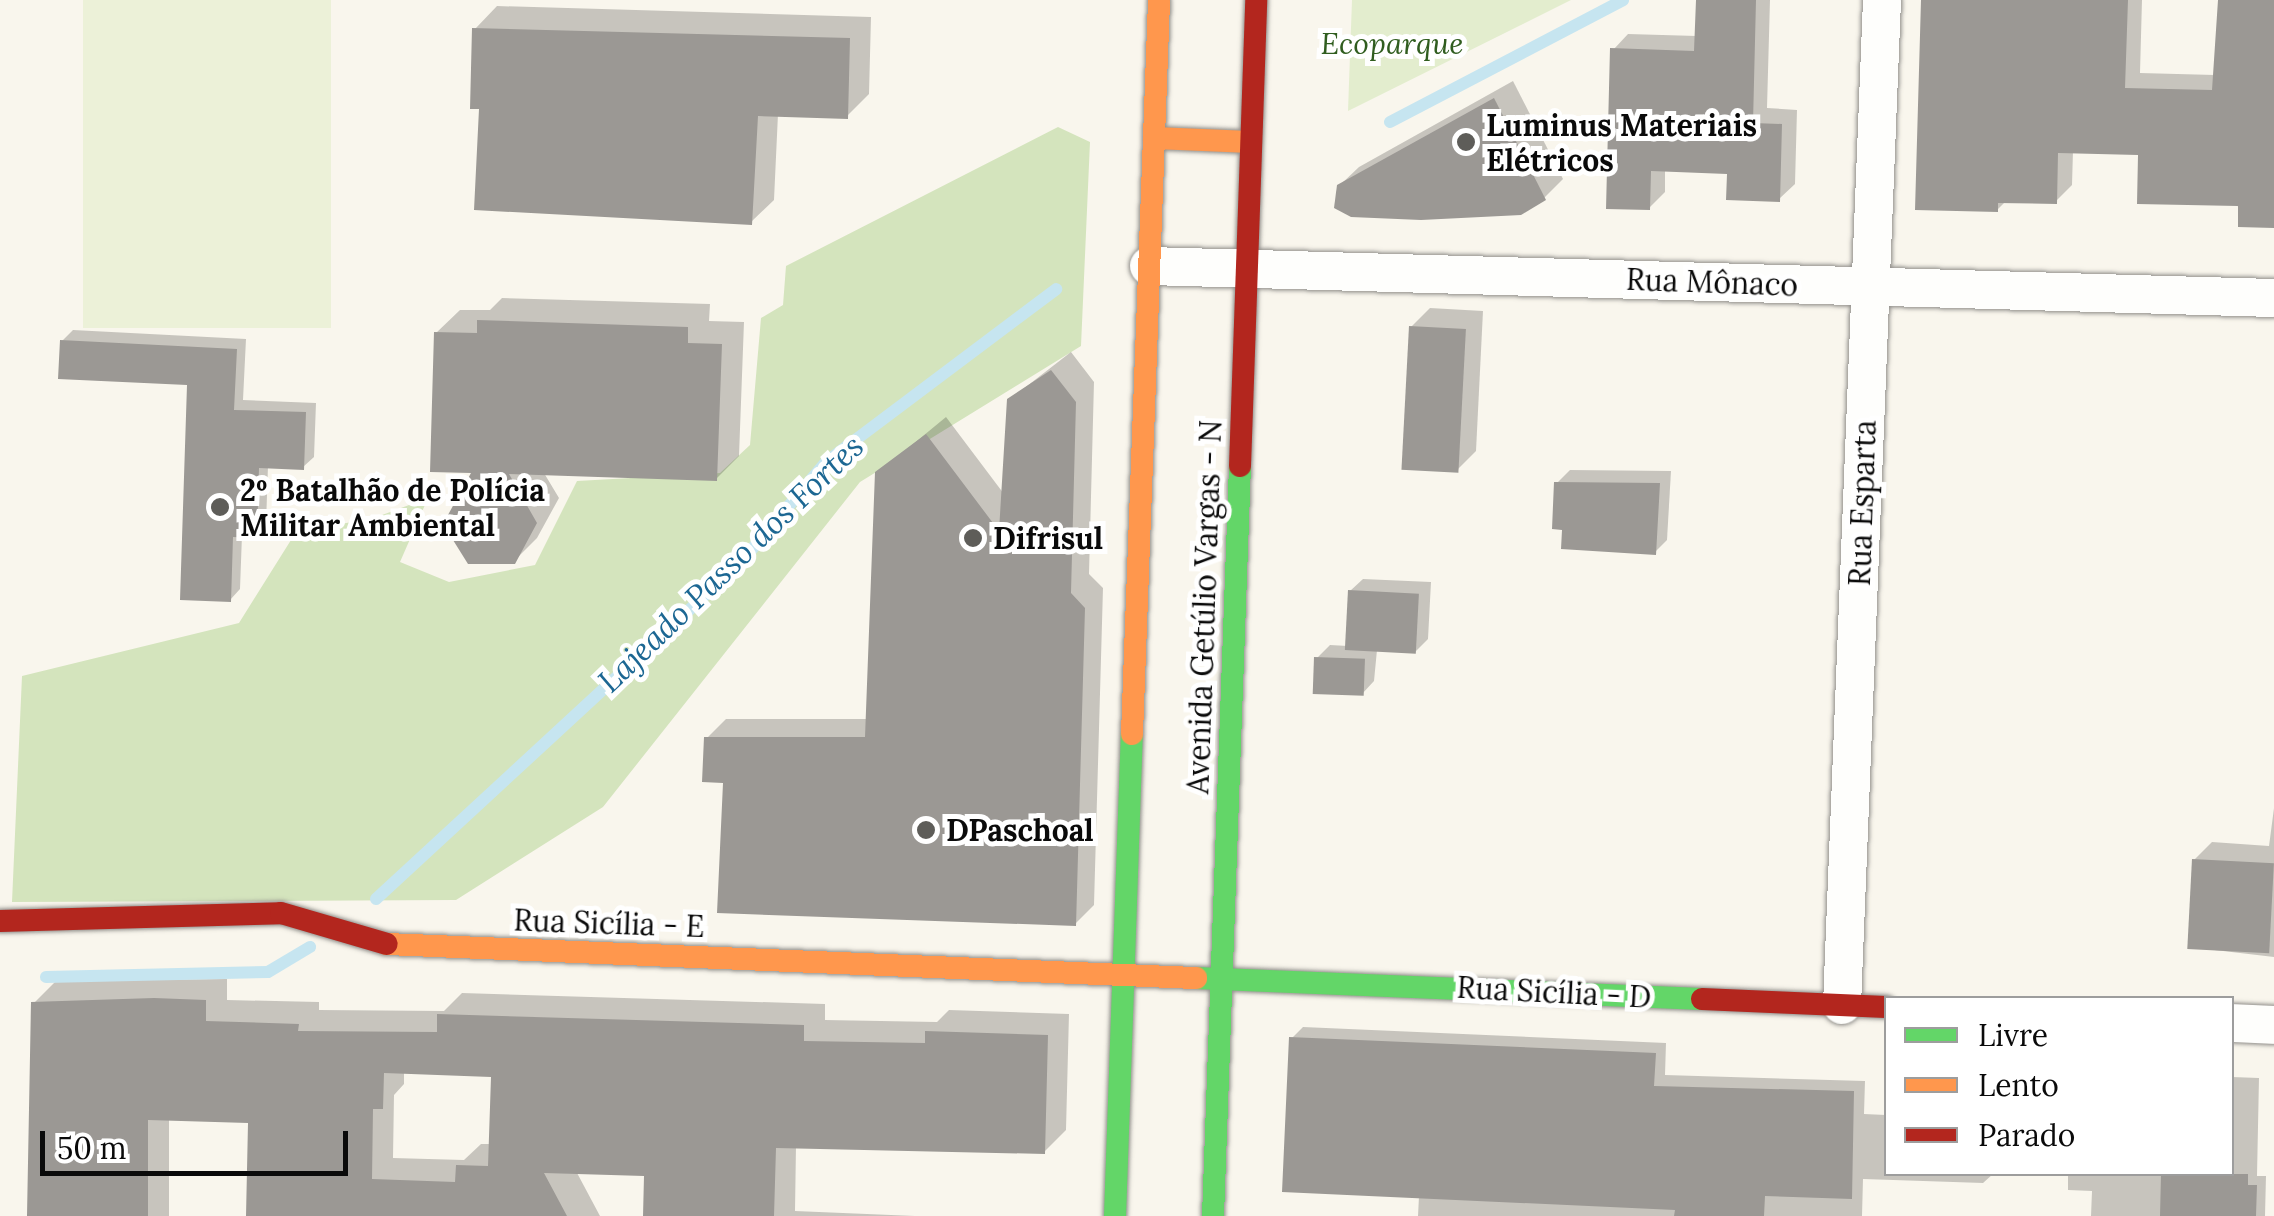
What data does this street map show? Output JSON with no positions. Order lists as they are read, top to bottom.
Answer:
{
  "streets": {
    "street": [
      "Rua Mônaco",
      "Rua Esparta",
      "Avenida Getúlio Vargas - N",
      "Rua Sicília - E",
      "Rua Sicília - D"
    ]
  },
  "crossings": [
    ["Rua Mônaco", "Rua Esparta"],
    ["Rua Mônaco", "Avenida Getúlio Vargas - N"],
    ["Rua Esparta", "Rua Sicília - D"],
    ["Avenida Getúlio Vargas - N", "Rua Sicília - E"],
    ["Avenida Getúlio Vargas - N", "Rua Sicília - D"],
    ["Rua Sicília - E", "Rua Sicília - D"]
  ],
  "water": ["Lajeado Passo dos Fortes"],
  "parks": ["Ecoparque"],
  "places": [
    "Luminus Materiais Elétricos",
    "2º Batalhão de Polícia Militar Ambiental",
    "Difrisul",
    "DPaschoal"
  ],
  "legend": ["Livre", "Lento", "Parado"],
  "scale_bar": "50 m"
}
